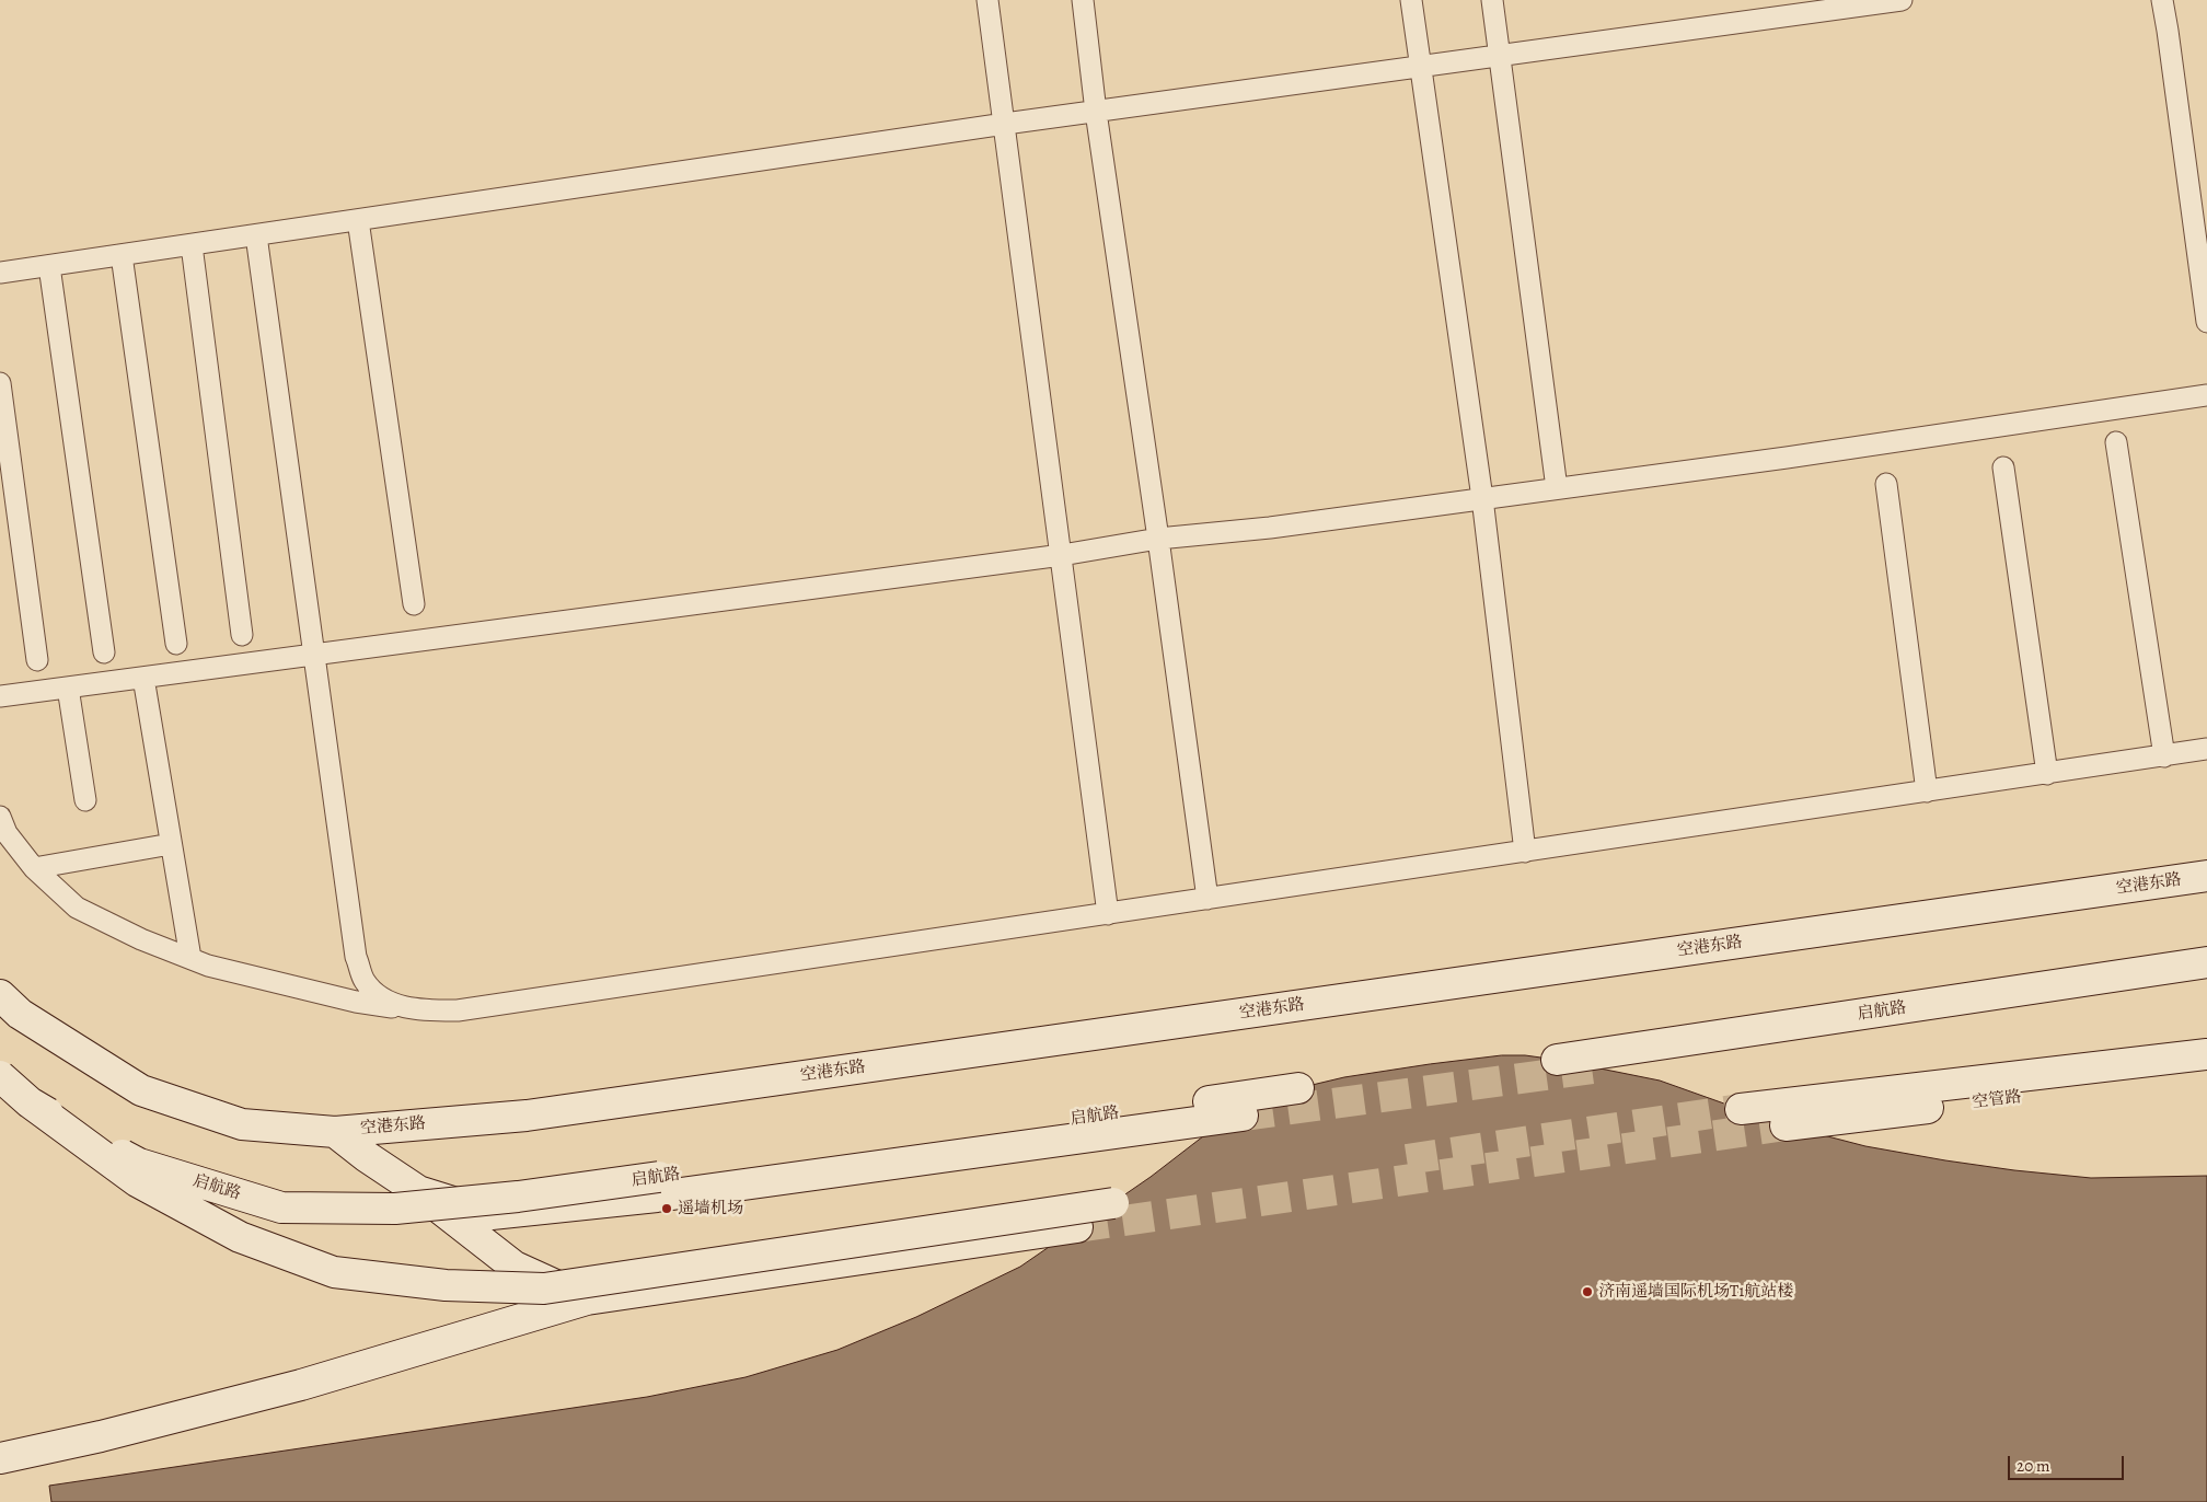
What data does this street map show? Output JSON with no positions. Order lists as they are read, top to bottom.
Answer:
{
  "streets": {
    "main road": ["空港东路", "启航路", "空管路"]
  },
  "places": ["遥墙机场", "济南遥墙国际机场T1航站楼"],
  "scale_bar": "20 m"
}
